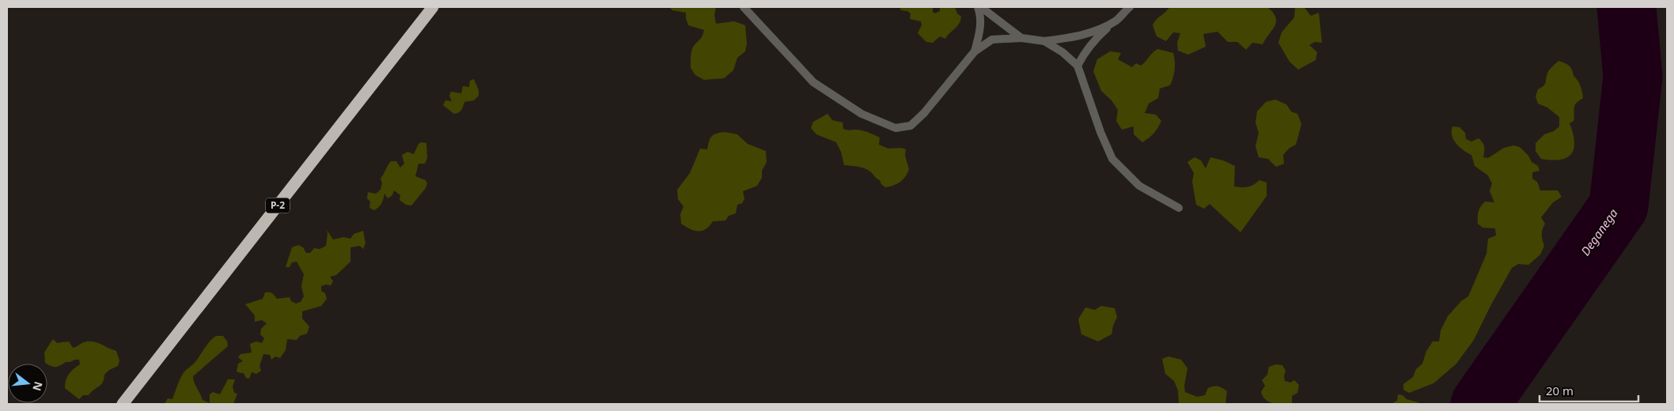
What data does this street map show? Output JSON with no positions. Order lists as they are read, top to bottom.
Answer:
{
  "streets": {
    "highway": ["P-2"]
  },
  "water": ["Deganega"],
  "scale_bar": "20 m",
  "north": "right"
}
